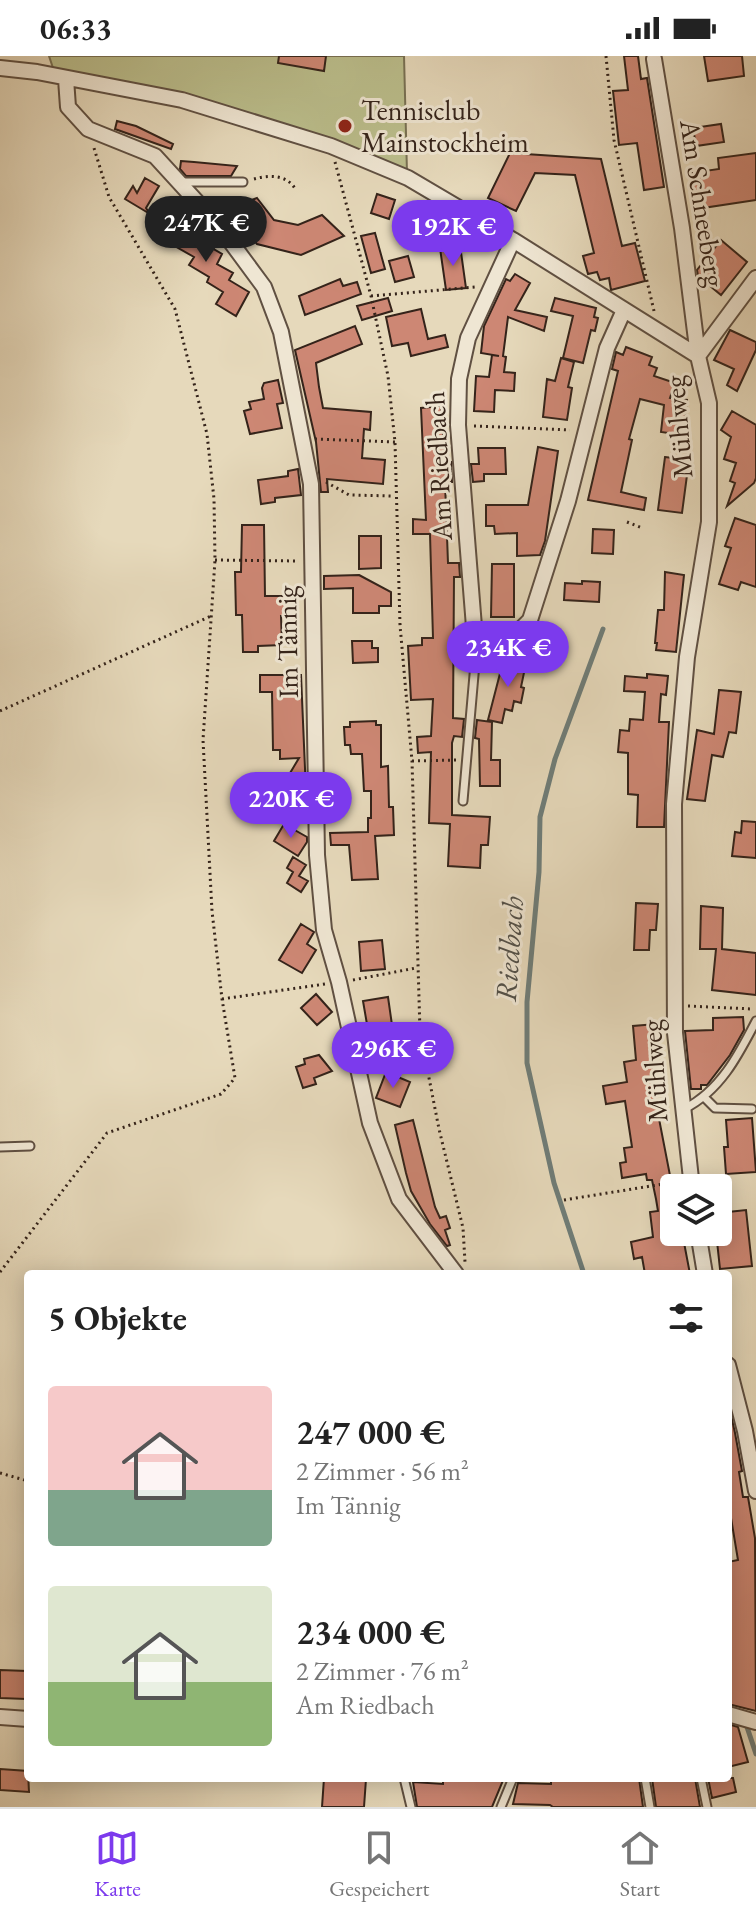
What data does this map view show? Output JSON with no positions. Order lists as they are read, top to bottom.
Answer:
{
  "streets": {
    "street": [
      "Am Schneeberg",
      "Mühlweg",
      "Am Riedbach",
      "Im Tännig"
    ]
  },
  "crossings": [
    ["Am Schneeberg", "Mühlweg"],
    ["Mühlweg", "Am Riedbach"]
  ],
  "water": ["Riedbach"],
  "places": ["Tennisclub Mainstockheim"],
  "page": {
    "status": "06:33",
    "price": [
      "247K €",
      "192K €",
      "234K €",
      "220K €",
      "296K €"
    ],
    "heading": "5 Objekte",
    "list": [
      {
        "name": "247 000 €",
        "note": "2 Zimmer · 56 m² · Im Tännig"
      },
      {
        "name": "234 000 €",
        "note": "2 Zimmer · 76 m² · Am Riedbach"
      }
    ],
    "tabs": ["Karte", "Gespeichert", "Start"]
  }
}
